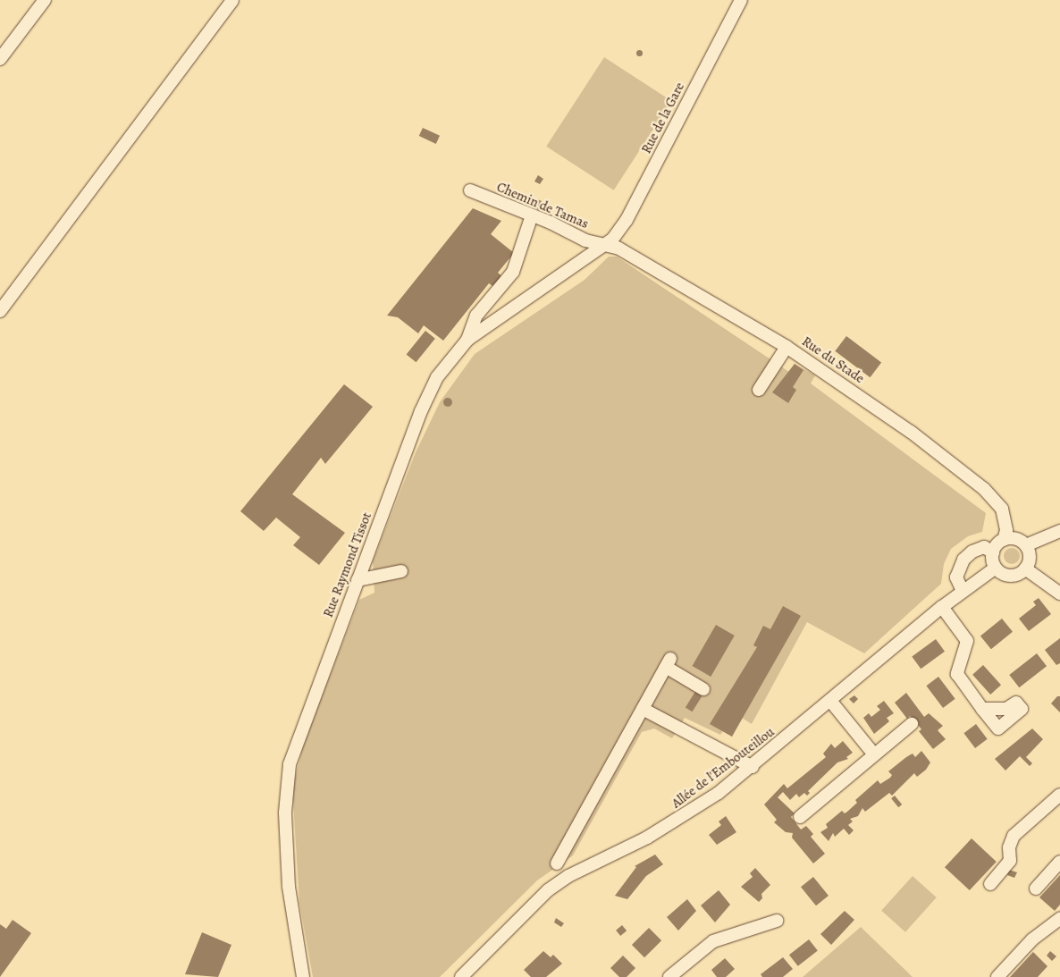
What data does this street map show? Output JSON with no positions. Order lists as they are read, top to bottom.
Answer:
{
  "streets": {
    "street": [
      "Rue de la Gare",
      "Chemin de Tamas",
      "Rue du Stade",
      "Rue Raymond Tissot",
      "Allée de l'Embouteillou"
    ]
  },
  "crossings": [
    ["Rue de la Gare", "Chemin de Tamas"],
    ["Rue de la Gare", "Rue du Stade"],
    ["Rue de la Gare", "Rue Raymond Tissot"],
    ["Chemin de Tamas", "Rue du Stade"],
    ["Chemin de Tamas", "Rue Raymond Tissot"],
    ["Rue du Stade", "Rue Raymond Tissot"],
    ["Rue du Stade", "Allée de l'Embouteillou"]
  ]
}
